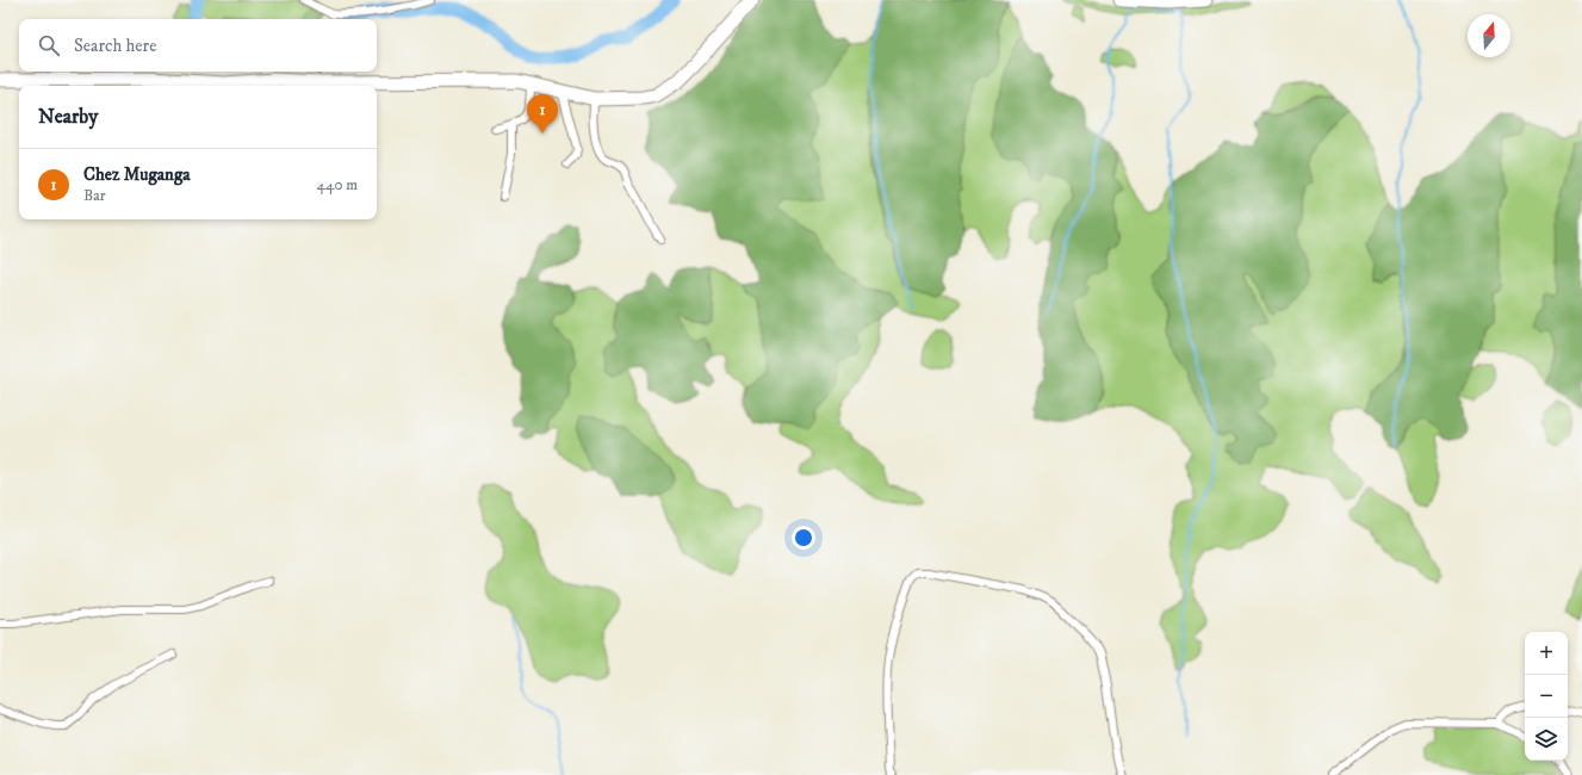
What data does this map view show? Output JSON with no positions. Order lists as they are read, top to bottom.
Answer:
{
  "north": "top",
  "page": {
    "search": "Search here",
    "heading": "Nearby",
    "pins": "1",
    "list": [
      {
        "mark": "1",
        "name": "Chez Muganga",
        "note": "Bar",
        "value": "440 m"
      }
    ],
    "map_buttons": ["+", "−"]
  }
}
